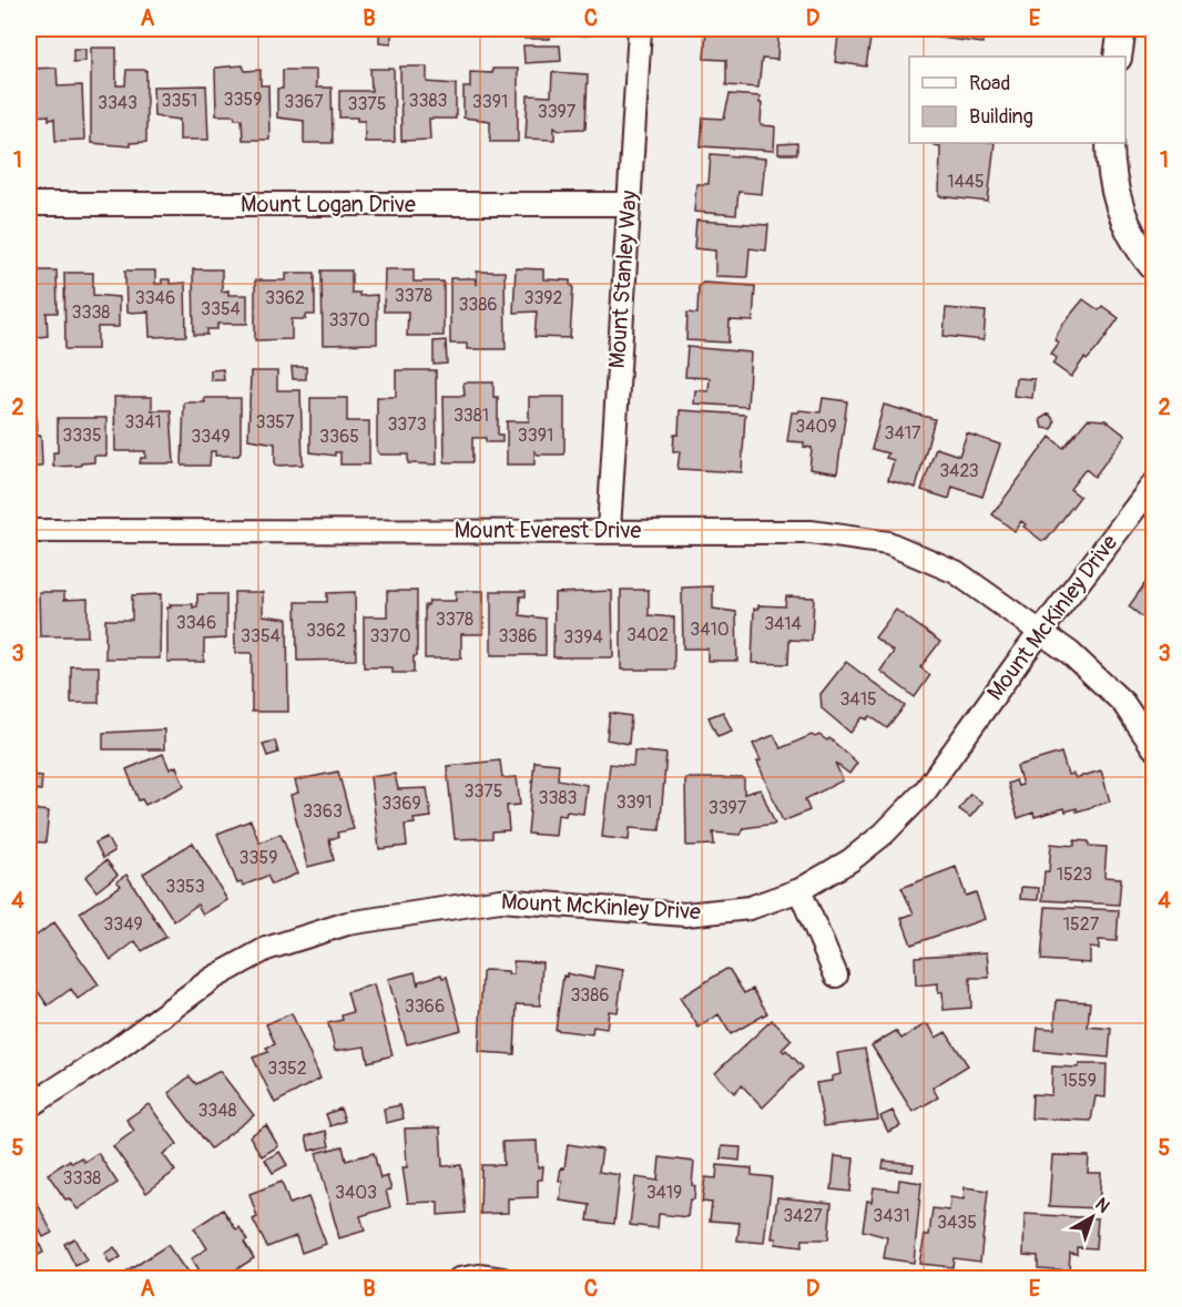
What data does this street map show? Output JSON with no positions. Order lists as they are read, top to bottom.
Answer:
{
  "streets": {
    "street": [
      "Mount Logan Drive",
      "Mount Stanley Way",
      "Mount Everest Drive",
      "Mount McKinley Drive"
    ]
  },
  "crossings": [
    ["Mount Logan Drive", "Mount Stanley Way"],
    ["Mount Stanley Way", "Mount Everest Drive"],
    ["Mount Everest Drive", "Mount McKinley Drive"]
  ],
  "house_numbers": [
    "3359",
    "3351",
    "3383",
    "3367",
    "3391",
    "3343",
    "3375",
    "3397",
    "1445",
    "3378",
    "3346",
    "3362",
    "3392",
    "3386",
    "3354",
    "3338",
    "3370",
    "3381",
    "3341",
    "3357",
    "3373",
    "3409",
    "3417",
    "3335",
    "3391",
    "3349",
    "3365",
    "3423",
    "3378",
    "3346",
    "3414",
    "3410",
    "3362",
    "3402",
    "3354",
    "3370",
    "3386",
    "3394",
    "3415",
    "3375",
    "3383",
    "3391",
    "3369",
    "3397",
    "3363",
    "3359",
    "1523",
    "3353",
    "3349",
    "1527",
    "3386",
    "3366",
    "3352",
    "1559",
    "3348",
    "3338",
    "3403",
    "3419",
    "3427",
    "3431",
    "3435"
  ],
  "legend": ["Road", "Building"],
  "north": "top right",
  "grid": {
    "columns": [
      "A",
      "B",
      "C",
      "D",
      "E"
    ],
    "rows": [
      "1",
      "2",
      "3",
      "4",
      "5"
    ]
  }
}
